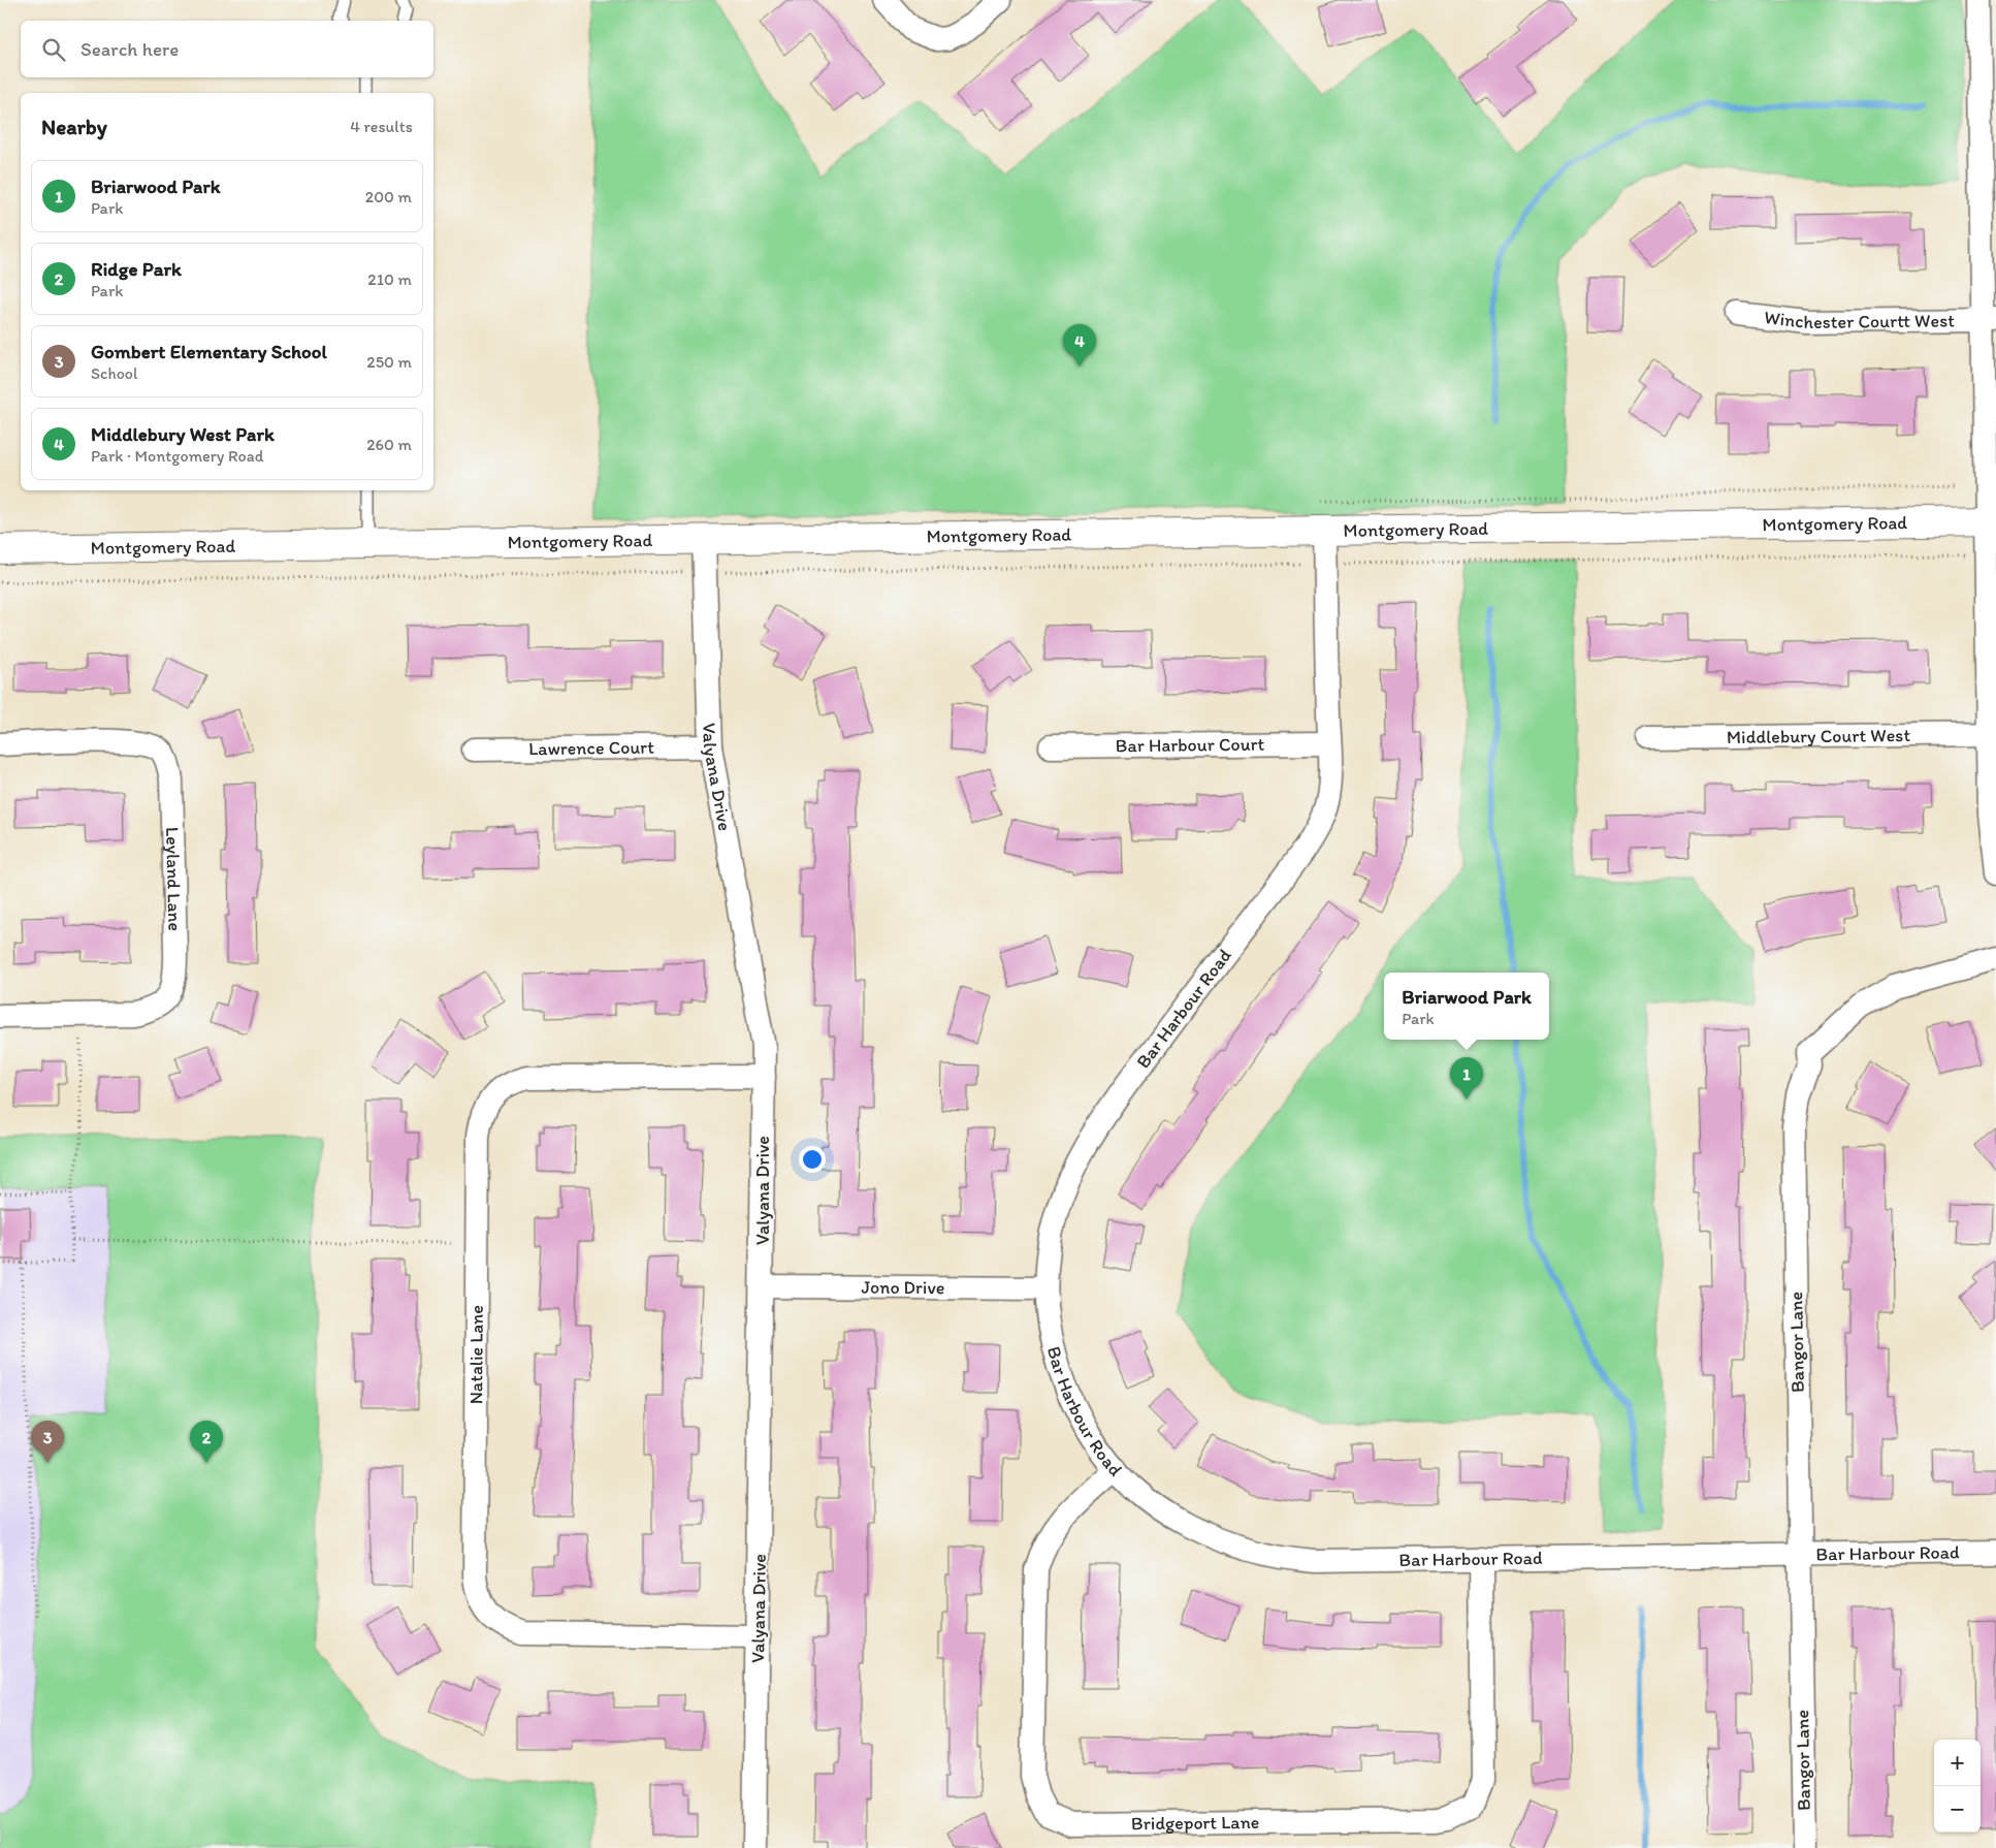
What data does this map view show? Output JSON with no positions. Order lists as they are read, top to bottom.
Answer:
{
  "streets": {
    "street": [
      "Winchester Courtt West",
      "Montgomery Road",
      "Middlebury Court West",
      "Bar Harbour Court",
      "Lawrence Court",
      "Valyana Drive",
      "Leyland Lane",
      "Bar Harbour Road",
      "Jono Drive",
      "Bangor Lane",
      "Natalie Lane",
      "Bridgeport Lane"
    ]
  },
  "crossings": [
    ["Montgomery Road", "Valyana Drive"],
    ["Montgomery Road", "Bar Harbour Road"],
    ["Bar Harbour Court", "Bar Harbour Road"],
    ["Lawrence Court", "Valyana Drive"],
    ["Valyana Drive", "Jono Drive"],
    ["Valyana Drive", "Natalie Lane"],
    ["Bar Harbour Road", "Jono Drive"],
    ["Bar Harbour Road", "Bangor Lane"],
    ["Bar Harbour Road", "Bridgeport Lane"]
  ],
  "page": {
    "search": "Search here",
    "heading": ["Nearby", "4 results"],
    "list": [
      {
        "mark": "1",
        "name": "Briarwood Park",
        "note": "Park",
        "value": "200 m"
      },
      {
        "mark": "2",
        "name": "Ridge Park",
        "note": "Park",
        "value": "210 m"
      },
      {
        "mark": "3",
        "name": "Gombert Elementary School",
        "note": "School",
        "value": "250 m"
      },
      {
        "mark": "4",
        "name": "Middlebury West Park",
        "note": "Park · Montgomery Road",
        "value": "260 m"
      }
    ],
    "pins": [
      "4",
      "1",
      "2",
      "3"
    ],
    "popup": ["Briarwood Park", "Park"],
    "map_buttons": ["+", "−"]
  }
}
